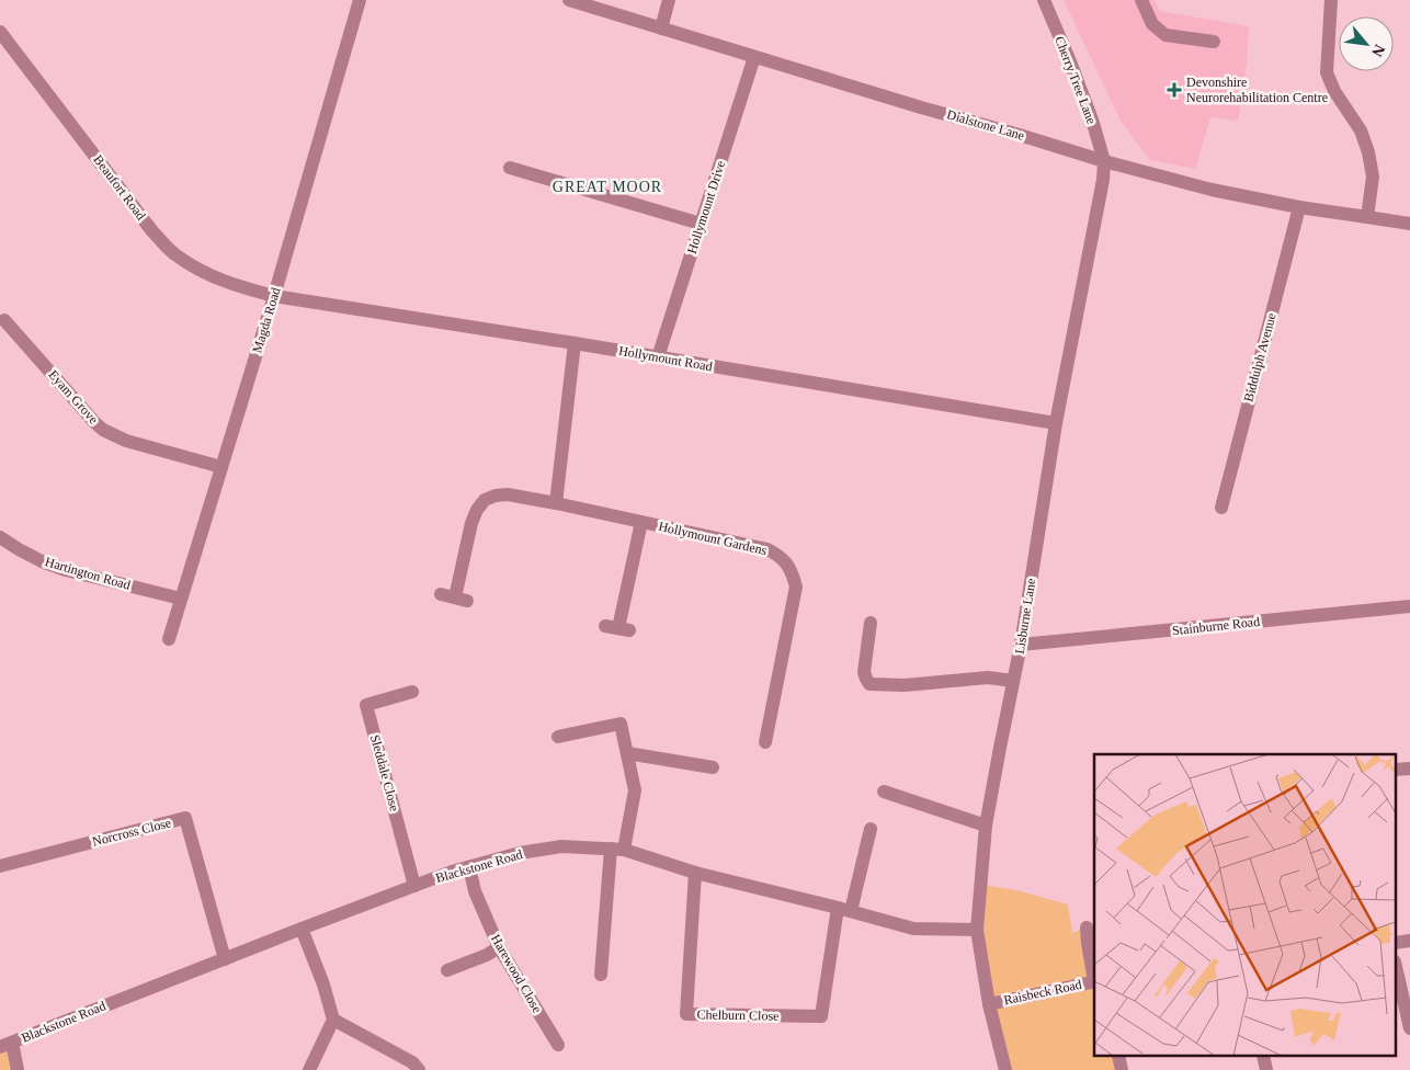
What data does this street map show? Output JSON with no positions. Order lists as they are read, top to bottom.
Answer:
{
  "streets": {
    "street": [
      "Cherry Tree Lane",
      "Dialstone Lane",
      "Beaufort Road",
      "Hollymount Drive",
      "Magda Road",
      "Biddulph Avenue",
      "Hollymount Road",
      "Eyam Grove",
      "Hollymount Gardens",
      "Hartington Road",
      "Lisburne Lane",
      "Stainburne Road",
      "Sleddale Close",
      "Norcross Close",
      "Blackstone Road",
      "Harewood Close",
      "Raisbeck Road",
      "Chelburn Close"
    ]
  },
  "crossings": [
    ["Cherry Tree Lane", "Dialstone Lane"],
    ["Cherry Tree Lane", "Lisburne Lane"],
    ["Dialstone Lane", "Hollymount Drive"],
    ["Dialstone Lane", "Biddulph Avenue"],
    ["Dialstone Lane", "Lisburne Lane"],
    ["Beaufort Road", "Magda Road"],
    ["Beaufort Road", "Hollymount Road"],
    ["Hollymount Drive", "Hollymount Road"],
    ["Magda Road", "Hollymount Road"],
    ["Magda Road", "Eyam Grove"],
    ["Magda Road", "Hartington Road"],
    ["Hollymount Road", "Lisburne Lane"],
    ["Lisburne Lane", "Stainburne Road"],
    ["Lisburne Lane", "Blackstone Road"],
    ["Lisburne Lane", "Raisbeck Road"],
    ["Sleddale Close", "Blackstone Road"],
    ["Norcross Close", "Blackstone Road"],
    ["Blackstone Road", "Harewood Close"],
    ["Blackstone Road", "Chelburn Close"]
  ],
  "districts": ["GREAT MOOR"],
  "places": {
    "health": ["Devonshire Neurorehabilitation Centre"]
  },
  "north": "bottom right"
}
